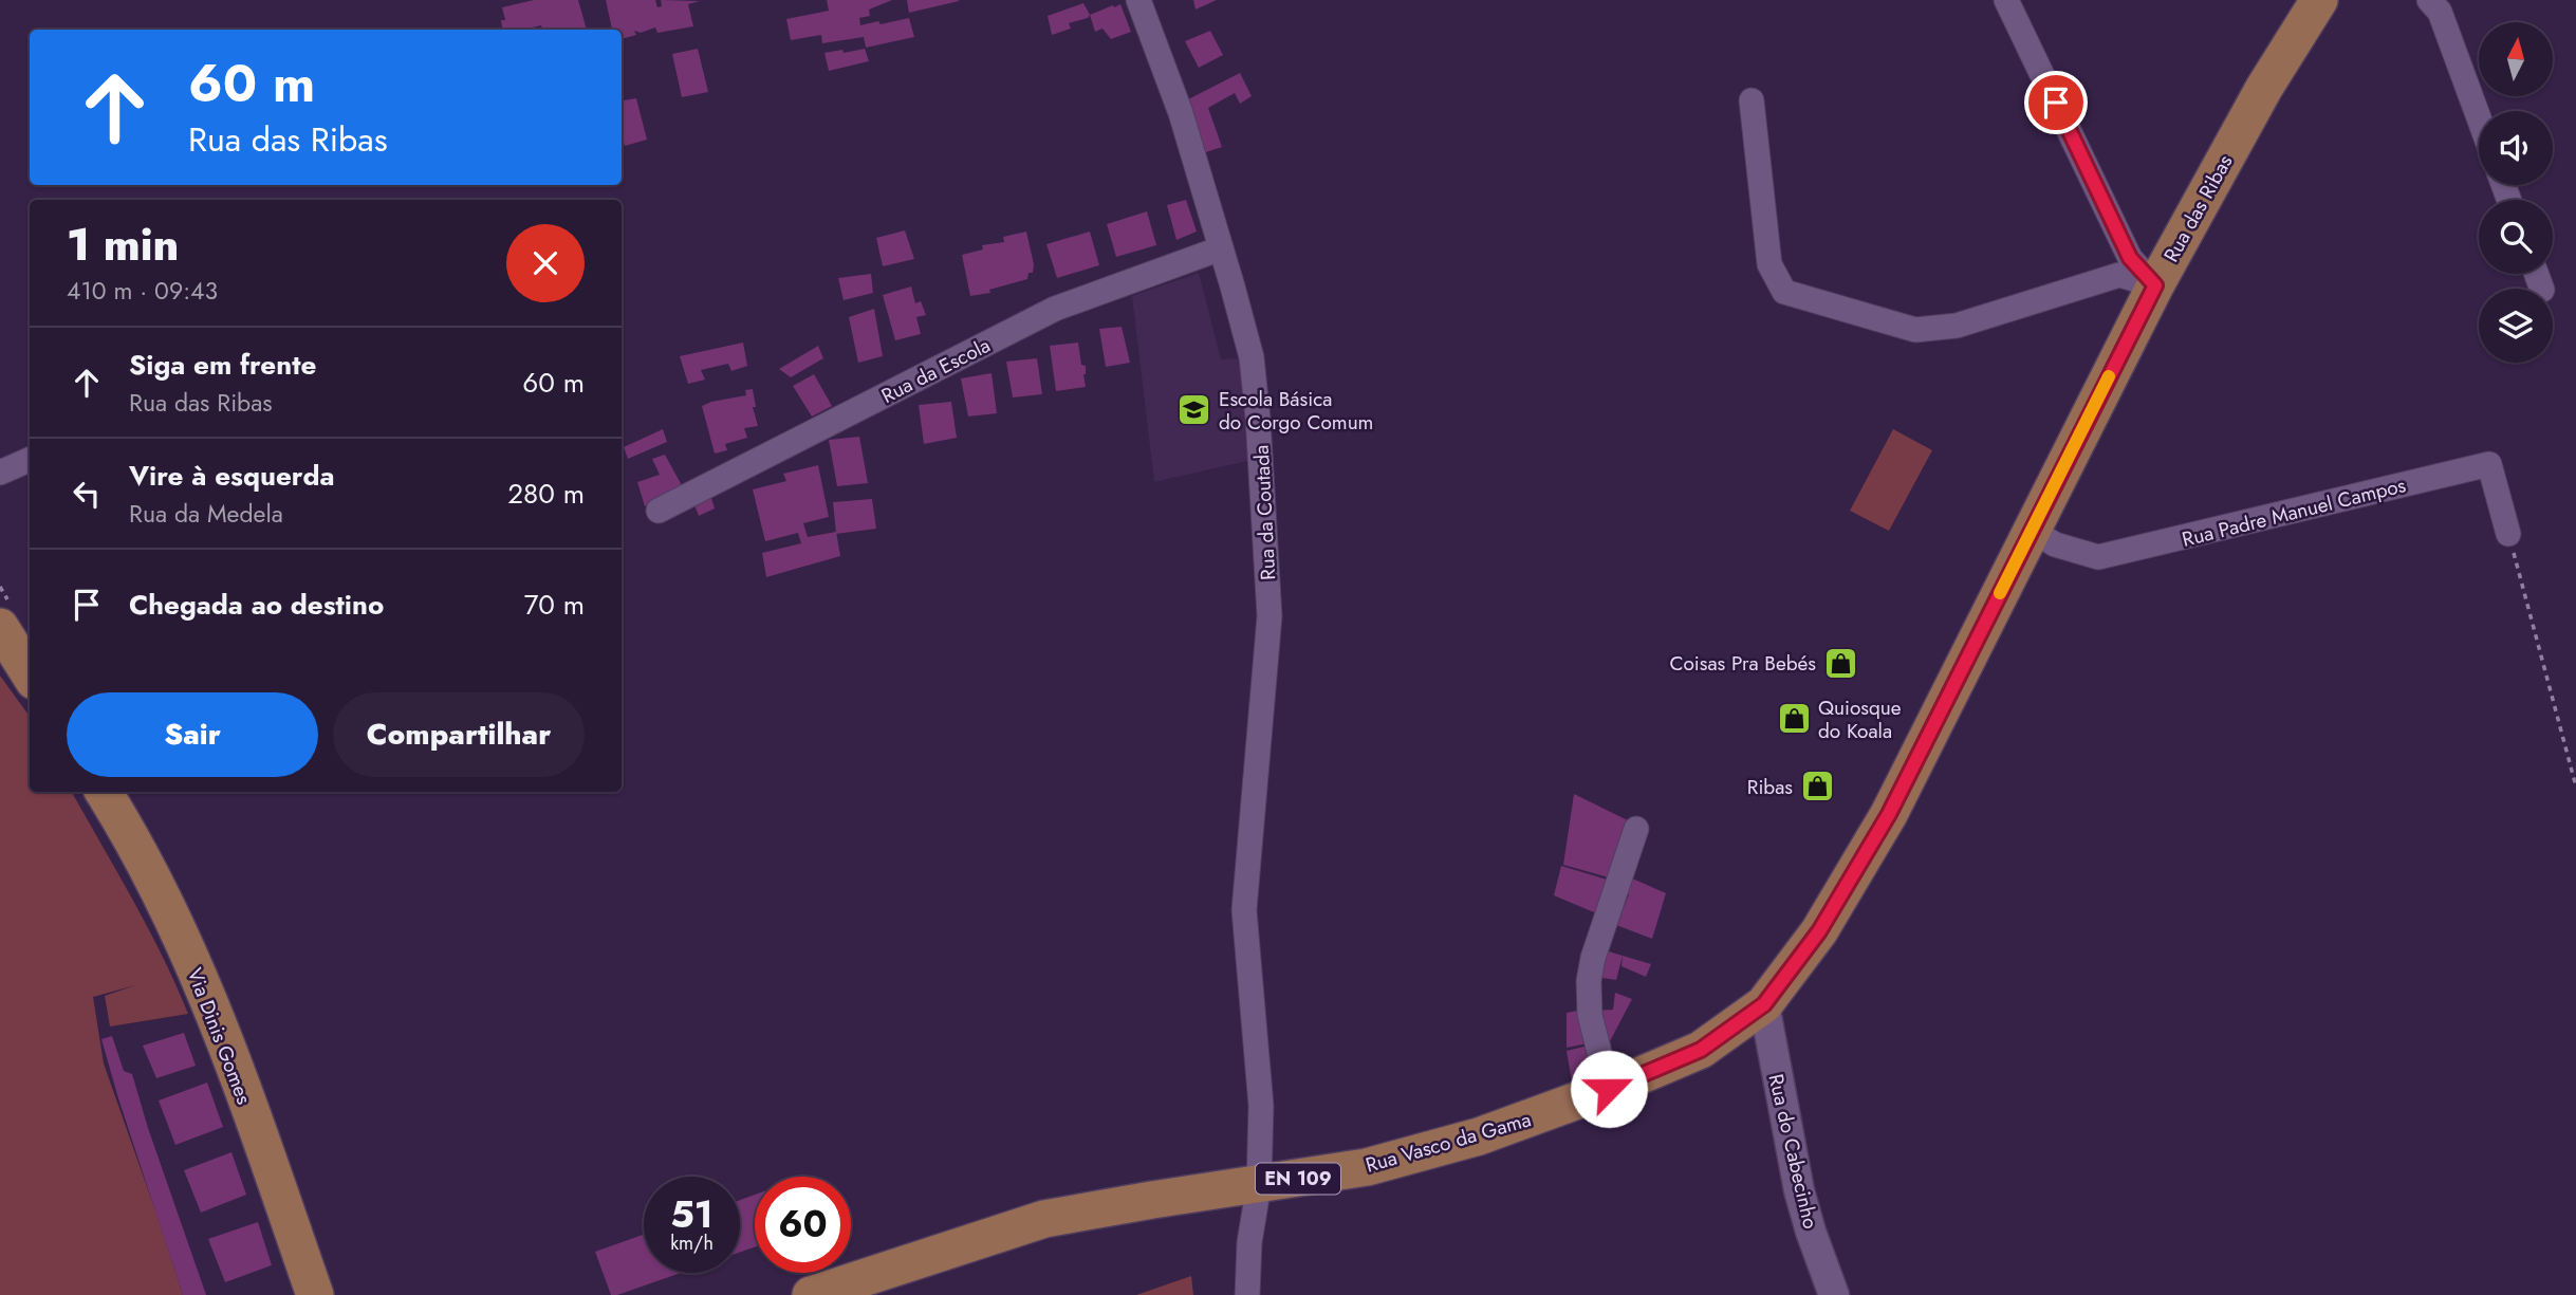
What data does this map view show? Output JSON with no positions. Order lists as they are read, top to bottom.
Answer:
{
  "streets": {
    "main road": [
      "Rua das Ribas",
      "Via Dinis Gomes",
      "Rua Vasco da Gama",
      "EN 109"
    ],
    "street": [
      "Rua da Escola",
      "Rua Padre Manuel Campos",
      "Rua da Coutada",
      "Rua do Cabecinho"
    ]
  },
  "crossings": [
    ["Rua das Ribas", "Rua Padre Manuel Campos"],
    ["Rua das Ribas", "Rua Vasco da Gama"],
    ["Rua das Ribas", "Rua do Cabecinho"],
    ["Rua da Escola", "Rua da Coutada"],
    ["Rua da Coutada", "Rua Vasco da Gama"],
    ["Rua Vasco da Gama", "Rua do Cabecinho"]
  ],
  "places": {
    "school or university": ["Escola Básica do Corgo Comum"],
    "shop": ["Coisas Pra Bebés", "Quiosque do Koala", "Ribas"]
  },
  "north": "top",
  "page": {
    "turn": ["60 m", "Rua das Ribas"],
    "heading": ["1 min", "410 m · 09:43"],
    "list": [
      {
        "name": "Siga em frente",
        "note": "Rua das Ribas",
        "value": "60 m"
      },
      {
        "name": "Vire à esquerda",
        "note": "Rua da Medela",
        "value": "280 m"
      },
      {
        "name": "Chegada ao destino",
        "value": "70 m"
      }
    ],
    "buttons": ["Sair", "Compartilhar"],
    "speed": "51 km/h",
    "limit": "60"
  }
}
